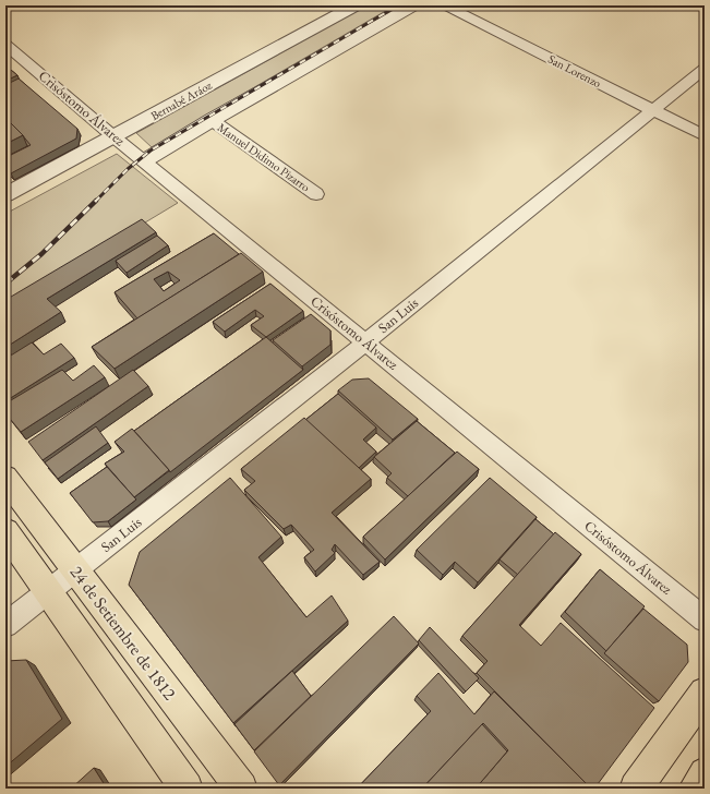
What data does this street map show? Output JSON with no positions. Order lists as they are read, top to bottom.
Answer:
{
  "streets": {
    "main road": ["24 de Setiembre de 1812"],
    "street": [
      "San Lorenzo",
      "Bernabé Aráoz",
      "Crisóstomo Álvarez",
      "Manuel Didimo Pizarro",
      "San Luis"
    ]
  },
  "crossings": [
    ["San Lorenzo", "San Luis"],
    ["Bernabé Aráoz", "Crisóstomo Álvarez"],
    ["Crisóstomo Álvarez", "San Luis"],
    ["San Luis", "24 de Setiembre de 1812"]
  ]
}
